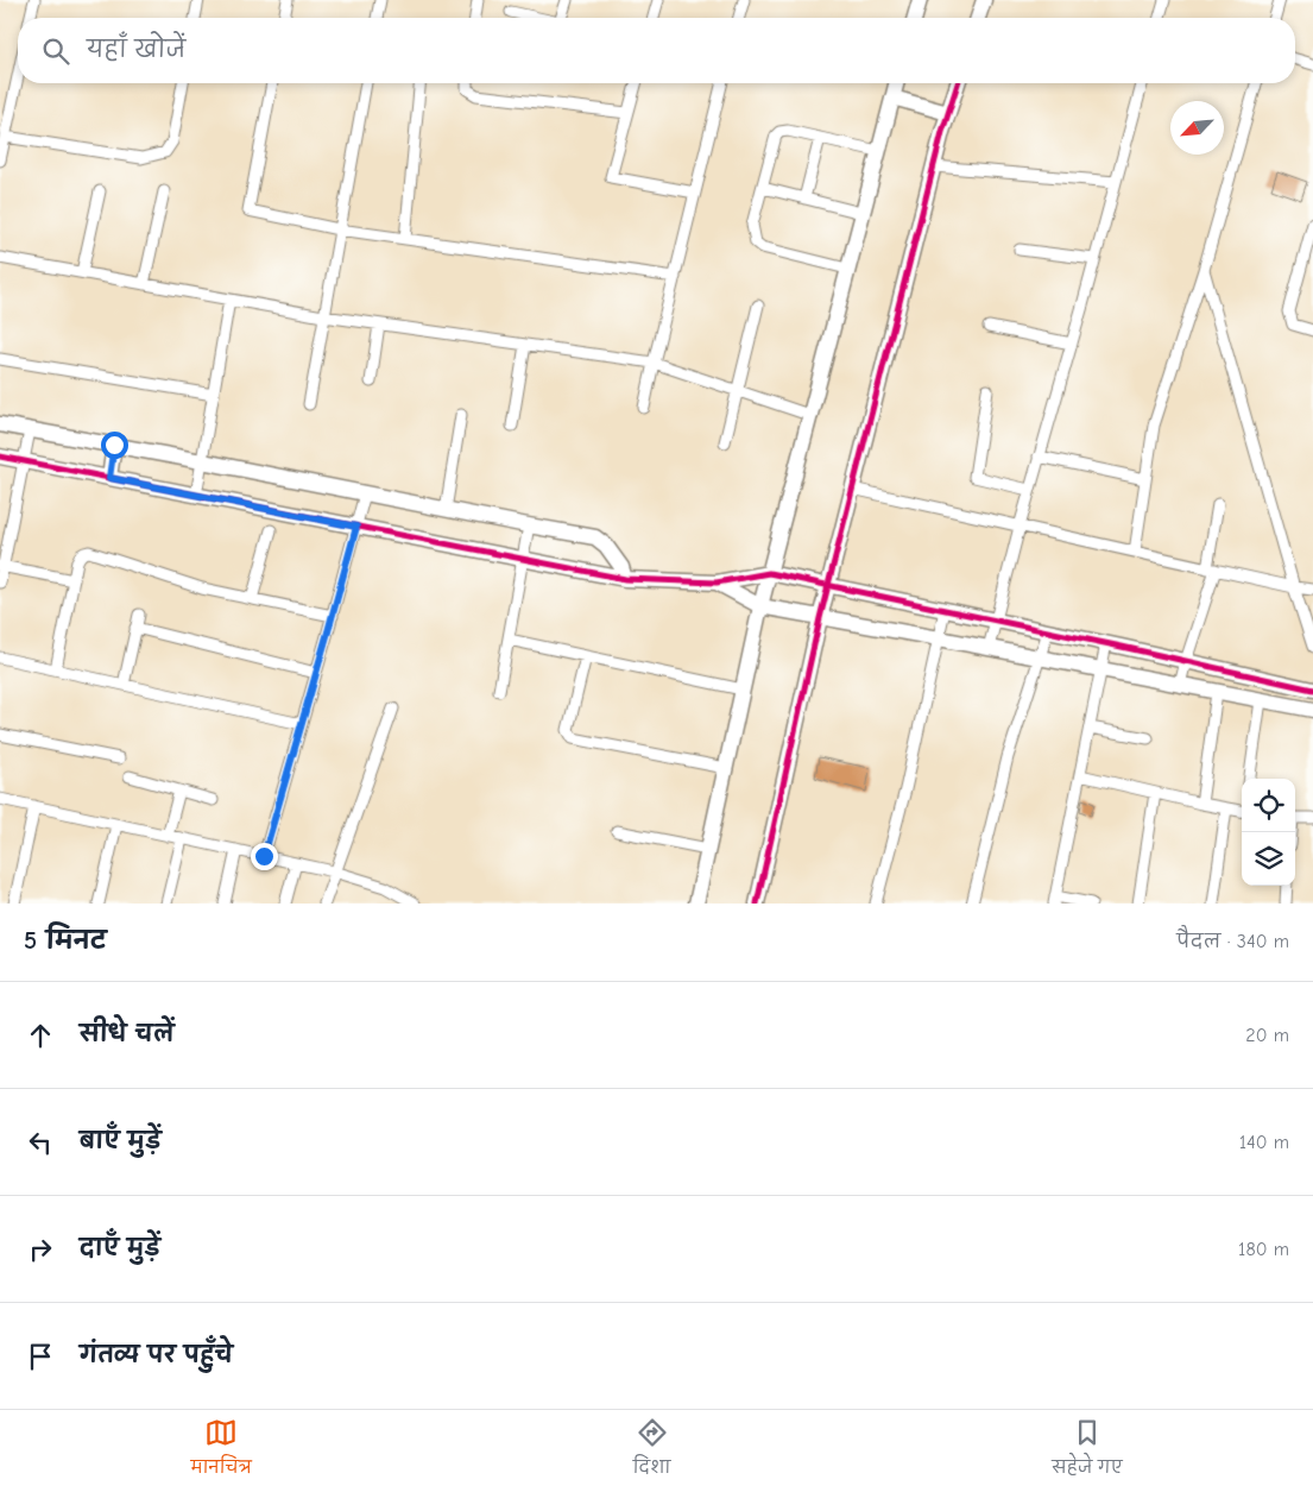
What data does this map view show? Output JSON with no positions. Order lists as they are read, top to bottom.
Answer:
{
  "north": "bottom left",
  "page": {
    "search": "यहाँ खोजें",
    "heading": ["5 मिनट", "पैदल · 340 m"],
    "list": [
      ["सीधे चलें", "20 m"],
      ["बाएँ मुड़ें", "140 m"],
      ["दाएँ मुड़ें", "180 m"],
      "गंतव्य पर पहुँचे"
    ],
    "nav": ["मानचित्र", "दिशा", "सहेजे गए"]
  }
}
